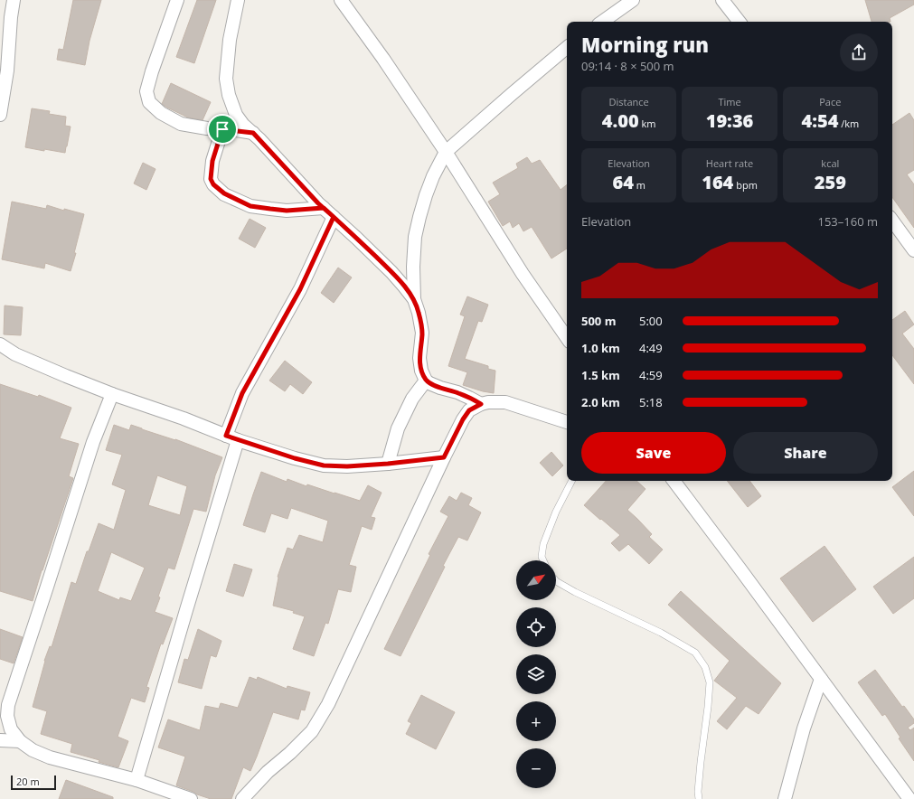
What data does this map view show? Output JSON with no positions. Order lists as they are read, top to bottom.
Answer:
{
  "scale_bar": "20 m",
  "north": "top right",
  "page": {
    "heading": ["Morning run", "09:14 · 8 × 500 m"],
    "stats": [
      ["Distance", "4.00 km"],
      ["Time", "19:36"],
      ["Pace", "4:54 /km"],
      ["Elevation", "64 m"],
      ["Heart rate", "164 bpm"],
      ["kcal", "259"]
    ],
    "chart": ["Elevation", "153–160 m"],
    "list": [
      {
        "name": "500 m",
        "note": "5:00"
      },
      {
        "name": "1.0 km",
        "note": "4:49"
      },
      {
        "name": "1.5 km",
        "note": "4:59"
      },
      {
        "name": "2.0 km",
        "note": "5:18"
      }
    ],
    "buttons": ["Save", "Share"],
    "map_buttons": ["+", "−"],
    "scale": "20 m"
  }
}
